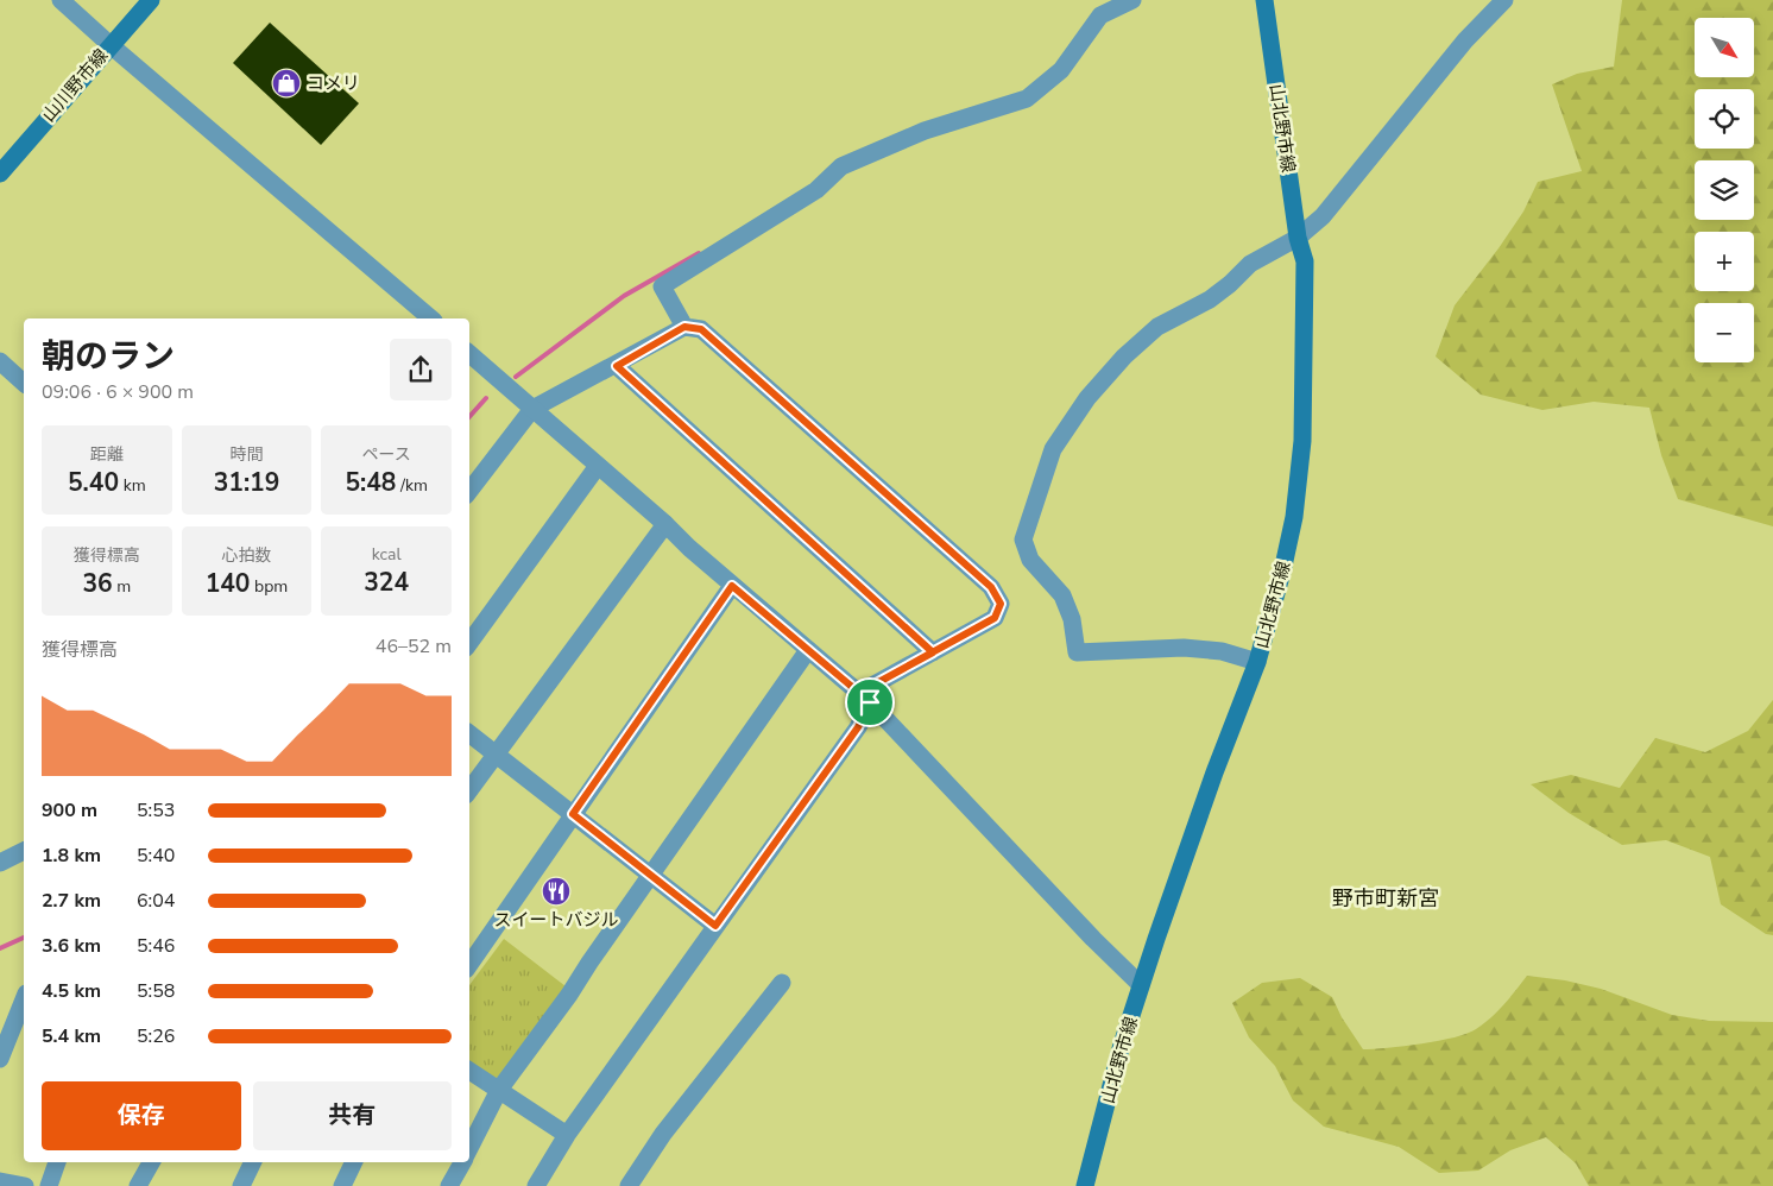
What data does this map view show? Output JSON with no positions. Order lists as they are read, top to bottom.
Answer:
{
  "streets": {
    "main road": ["山川野市線", "山北野市線"]
  },
  "districts": ["野市町新宮"],
  "places": {
    "shop": ["コメリ"],
    "restaurant": ["スイートバジル"]
  },
  "north": "bottom right",
  "page": {
    "map_buttons": ["+", "−"],
    "heading": ["朝のラン", "09:06 · 6 × 900 m"],
    "stats": [
      ["距離", "5.40 km"],
      ["時間", "31:19"],
      ["ペース", "5:48 /km"],
      ["獲得標高", "36 m"],
      ["心拍数", "140 bpm"],
      ["kcal", "324"]
    ],
    "chart": ["獲得標高", "46–52 m"],
    "list": [
      {
        "name": "900 m",
        "note": "5:53"
      },
      {
        "name": "1.8 km",
        "note": "5:40"
      },
      {
        "name": "2.7 km",
        "note": "6:04"
      },
      {
        "name": "3.6 km",
        "note": "5:46"
      },
      {
        "name": "4.5 km",
        "note": "5:58"
      },
      {
        "name": "5.4 km",
        "note": "5:26"
      }
    ],
    "buttons": ["保存", "共有"]
  }
}
